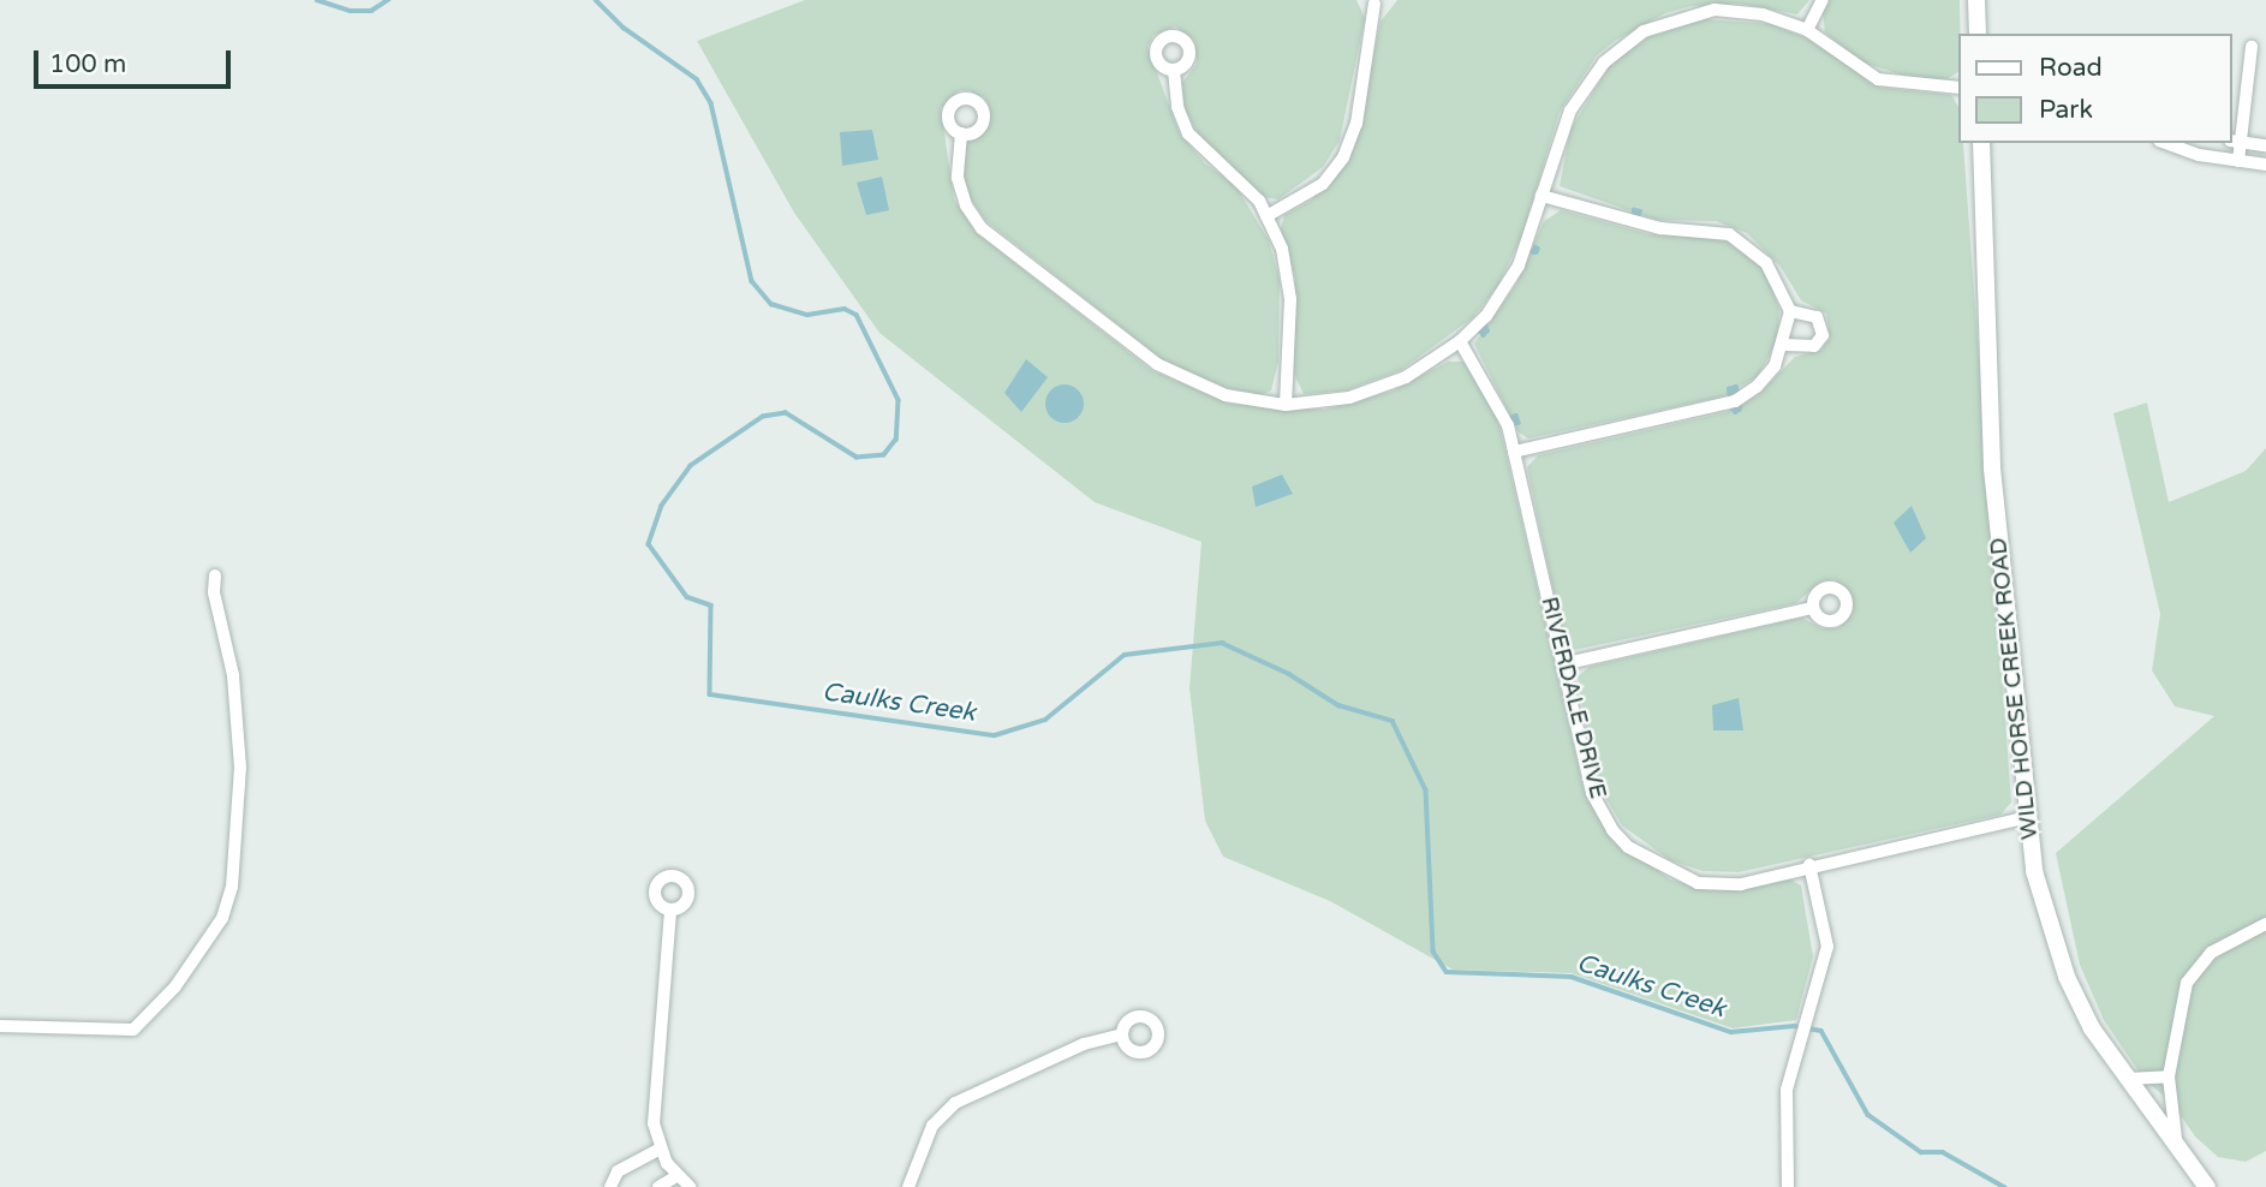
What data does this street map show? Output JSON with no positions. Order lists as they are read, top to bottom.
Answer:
{
  "streets": {
    "main road": ["WILD HORSE CREEK ROAD"],
    "street": ["RIVERDALE DRIVE"]
  },
  "crossings": [
    ["WILD HORSE CREEK ROAD", "RIVERDALE DRIVE"]
  ],
  "water": ["Caulks Creek"],
  "legend": ["Road", "Park"],
  "scale_bar": "100 m"
}
